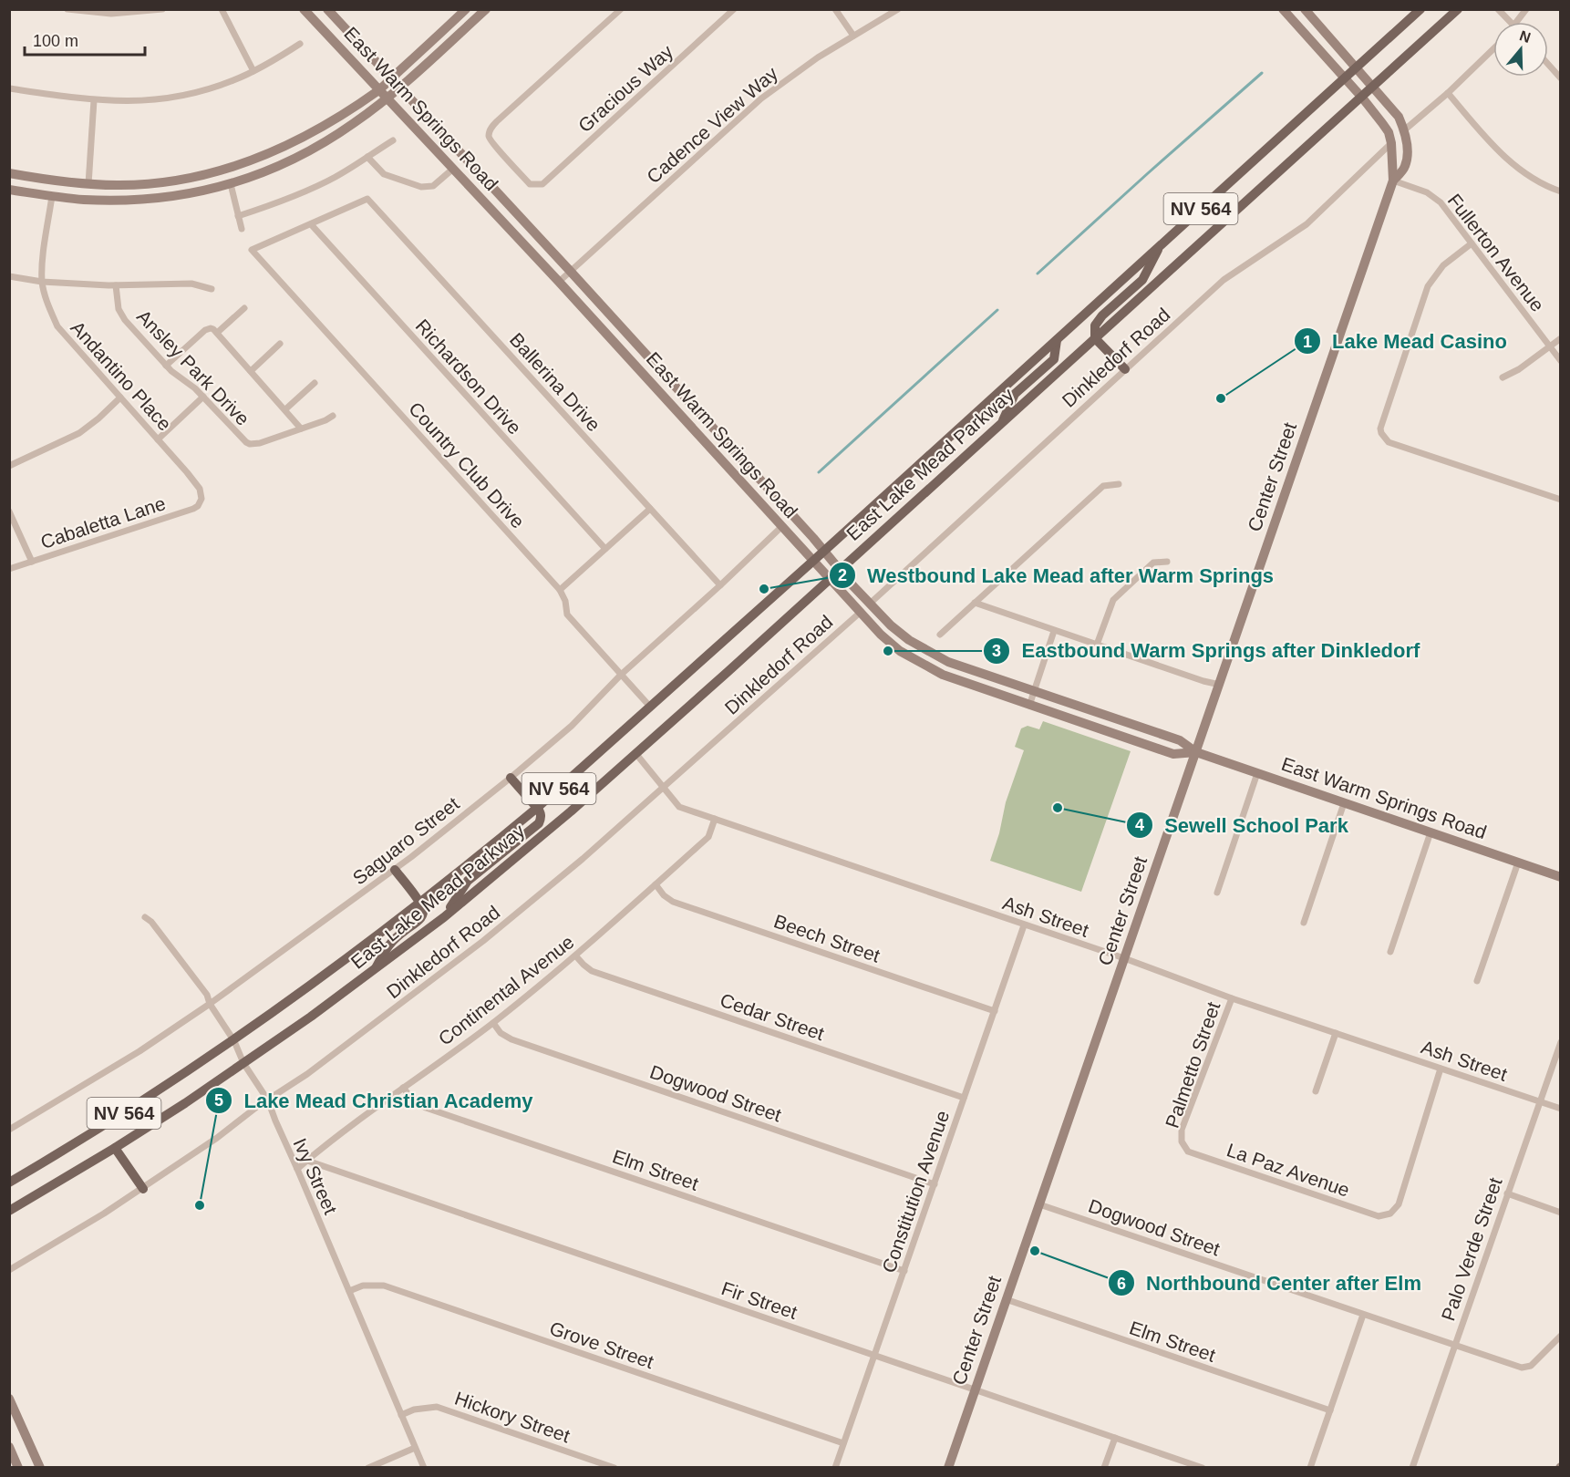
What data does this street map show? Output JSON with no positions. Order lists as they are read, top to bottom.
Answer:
{
  "streets": {
    "main road": [
      "East Warm Springs Road",
      "NV 564",
      "East Lake Mead Parkway",
      "Center Street"
    ],
    "street": [
      "Gracious Way",
      "Cadence View Way",
      "Fullerton Avenue",
      "Dinkledorf Road",
      "Ansley Park Drive",
      "Andantino Place",
      "Richardson Drive",
      "Ballerina Drive",
      "Country Club Drive",
      "Cabaletta Lane",
      "Saguaro Street",
      "Ash Street",
      "Beech Street",
      "Continental Avenue",
      "Cedar Street",
      "Palmetto Street",
      "Dogwood Street",
      "Elm Street",
      "La Paz Avenue",
      "Ivy Street",
      "Constitution Avenue",
      "Palo Verde Street",
      "Fir Street",
      "Grove Street",
      "Hickory Street"
    ]
  },
  "crossings": [
    ["East Warm Springs Road", "Cadence View Way"],
    ["East Warm Springs Road", "Dinkledorf Road"],
    ["East Warm Springs Road", "East Lake Mead Parkway"],
    ["East Warm Springs Road", "Center Street"],
    ["East Warm Springs Road", "Saguaro Street"],
    ["Fullerton Avenue", "Center Street"],
    ["Dinkledorf Road", "Center Street"],
    ["Dinkledorf Road", "Ash Street"],
    ["Dinkledorf Road", "Ivy Street"],
    ["Andantino Place", "Cabaletta Lane"],
    ["Richardson Drive", "Ballerina Drive"],
    ["Richardson Drive", "Country Club Drive"],
    ["Ballerina Drive", "Country Club Drive"],
    ["Ballerina Drive", "Saguaro Street"],
    ["East Lake Mead Parkway", "Country Club Drive"],
    ["East Lake Mead Parkway", "Center Street"],
    ["East Lake Mead Parkway", "Ash Street"],
    ["East Lake Mead Parkway", "Ivy Street"],
    ["Country Club Drive", "Saguaro Street"],
    ["Center Street", "Ash Street"],
    ["Center Street", "Dogwood Street"],
    ["Center Street", "Elm Street"],
    ["Center Street", "Fir Street"],
    ["Saguaro Street", "Ivy Street"],
    ["Ash Street", "Continental Avenue"],
    ["Ash Street", "Palmetto Street"],
    ["Ash Street", "La Paz Avenue"],
    ["Ash Street", "Constitution Avenue"],
    ["Ash Street", "Palo Verde Street"],
    ["Beech Street", "Continental Avenue"],
    ["Beech Street", "Constitution Avenue"],
    ["Continental Avenue", "Cedar Street"],
    ["Continental Avenue", "Dogwood Street"],
    ["Continental Avenue", "Elm Street"],
    ["Continental Avenue", "Ivy Street"],
    ["Continental Avenue", "Fir Street"],
    ["Cedar Street", "Constitution Avenue"],
    ["Palmetto Street", "La Paz Avenue"],
    ["Dogwood Street", "Constitution Avenue"],
    ["Dogwood Street", "Palo Verde Street"],
    ["Elm Street", "Constitution Avenue"],
    ["Ivy Street", "Grove Street"],
    ["Ivy Street", "Hickory Street"],
    ["Constitution Avenue", "Fir Street"],
    ["Constitution Avenue", "Grove Street"]
  ],
  "places": [
    "Lake Mead Casino",
    "Westbound Lake Mead after Warm Springs",
    "Eastbound Warm Springs after Dinkledorf",
    "Sewell School Park",
    "Lake Mead Christian Academy",
    "Northbound Center after Elm"
  ],
  "scale_bar": "100 m",
  "north": "top"
}
